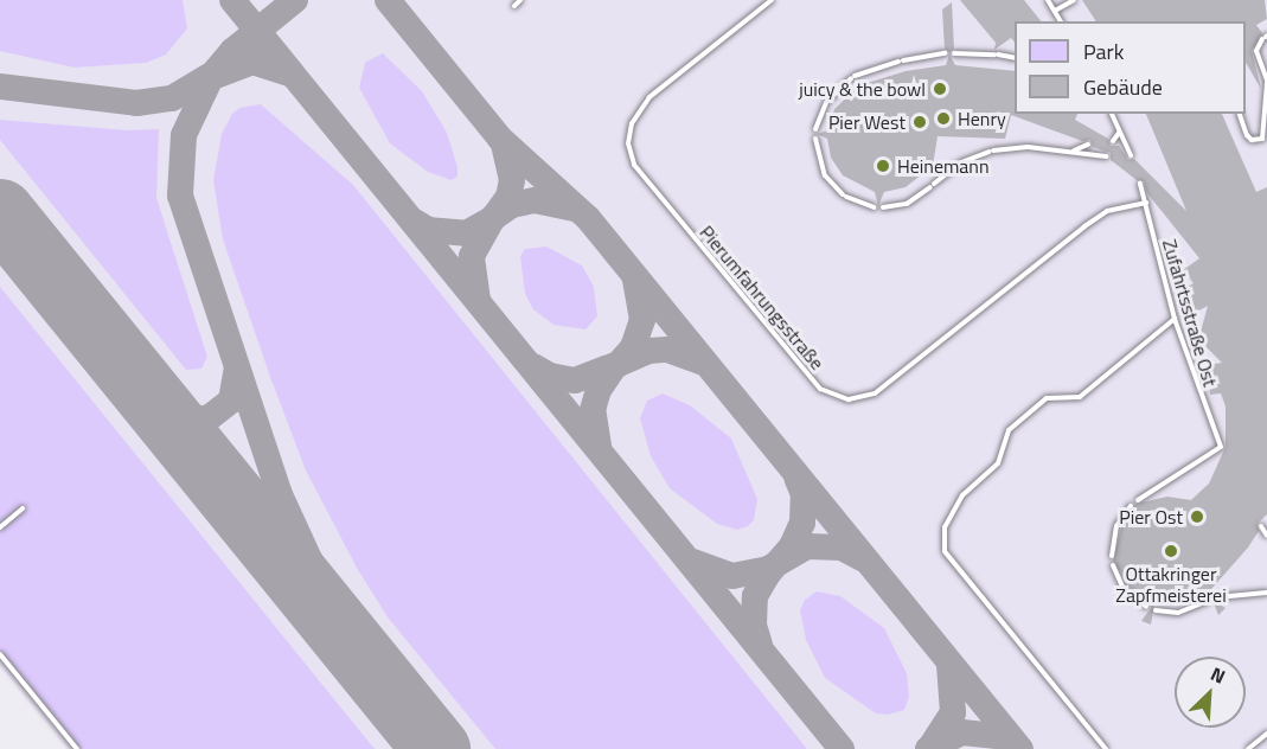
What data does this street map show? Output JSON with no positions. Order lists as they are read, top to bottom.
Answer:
{
  "streets": {
    "lane": ["Pierumfahrungsstraße", "Zufahrtsstraße Ost"]
  },
  "crossings": [
    ["Pierumfahrungsstraße", "Zufahrtsstraße Ost"]
  ],
  "places": [
    "juicy & the bowl",
    "Henry",
    "Pier West",
    "Heinemann",
    "Pier Ost",
    "Ottakringer Zapfmeisterei"
  ],
  "legend": ["Park", "Gebäude"],
  "north": "top right"
}
